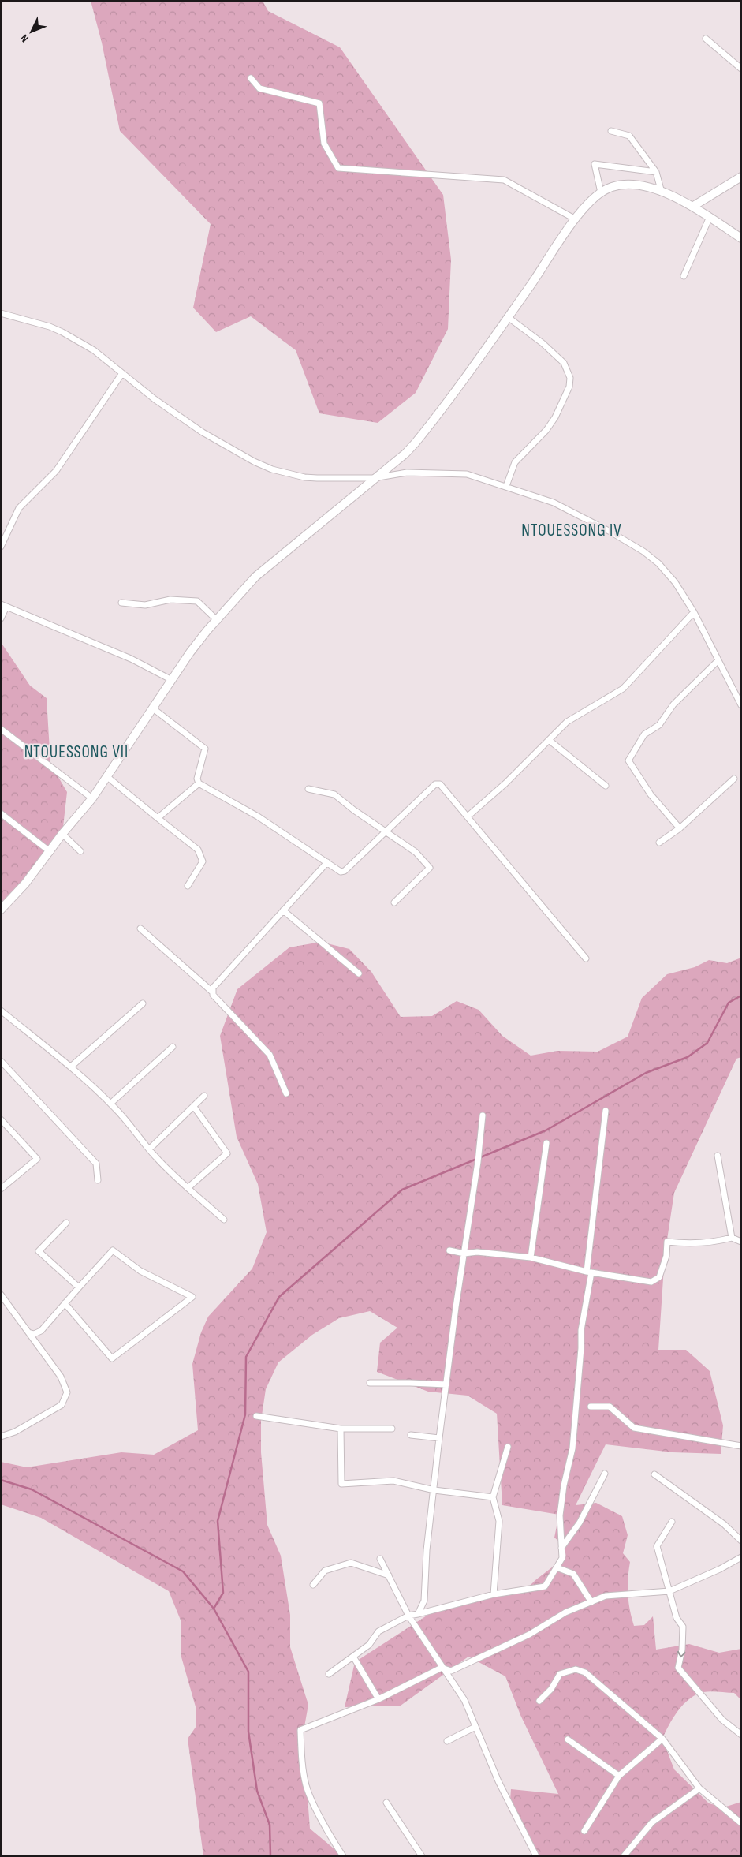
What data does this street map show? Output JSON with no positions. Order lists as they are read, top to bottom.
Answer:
{
  "districts": ["NTOUESSONG IV", "NTOUESSONG VII"],
  "north": "bottom left"
}
